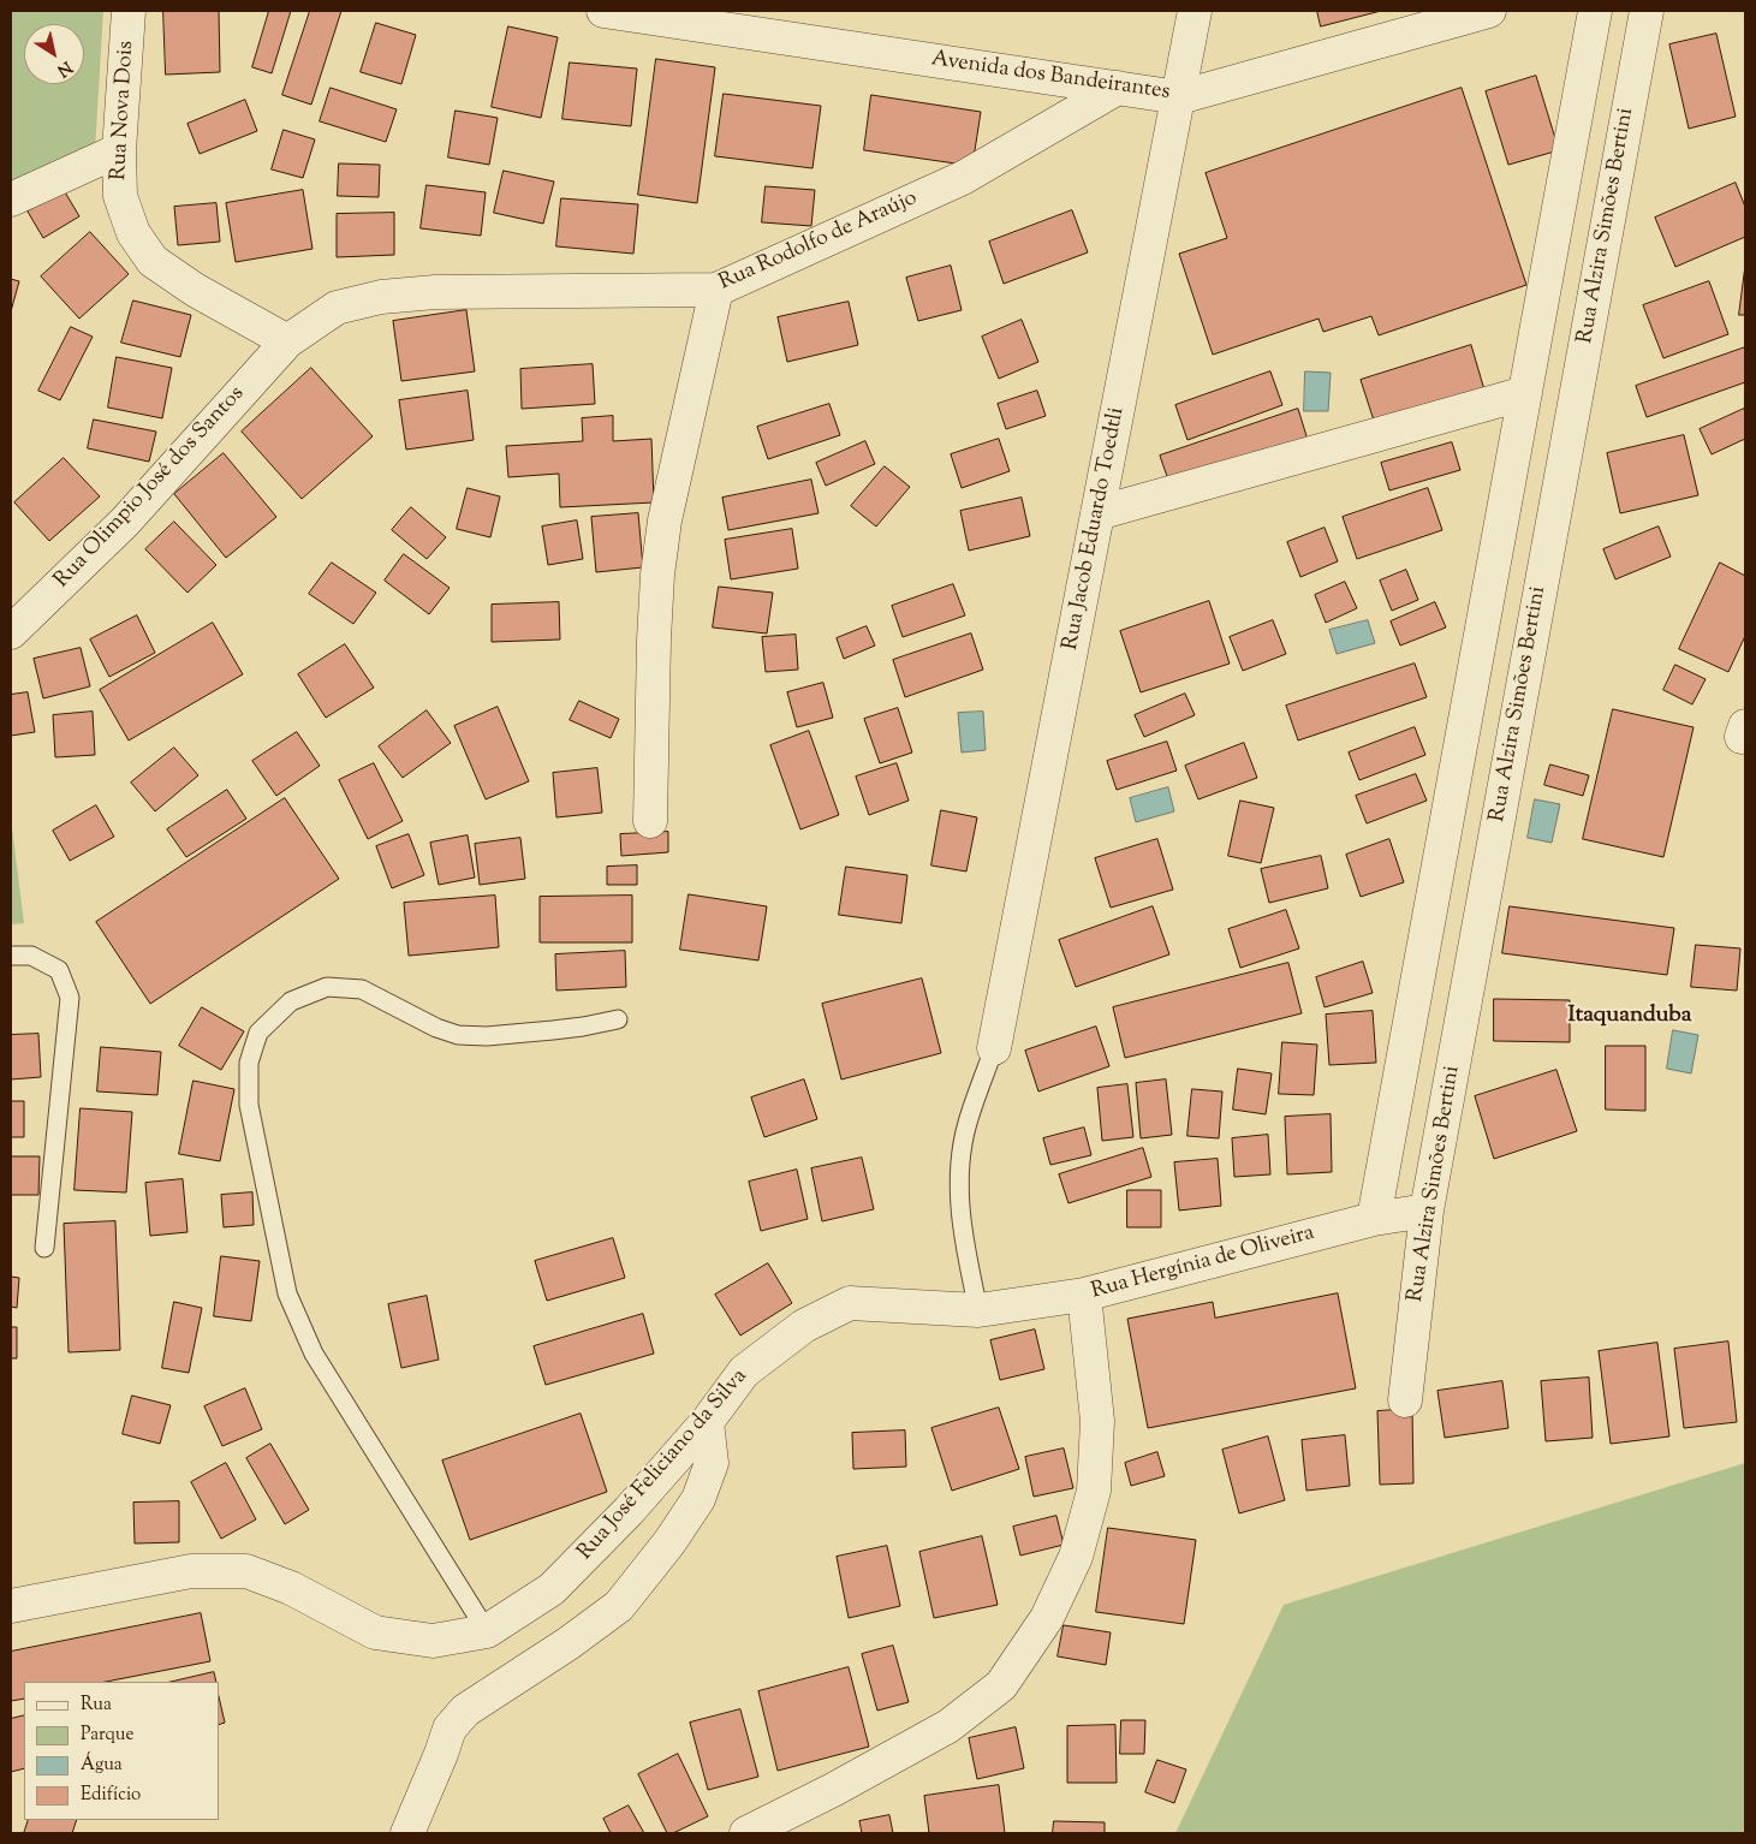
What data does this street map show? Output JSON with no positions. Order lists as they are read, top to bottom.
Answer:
{
  "streets": {
    "street": [
      "Avenida dos Bandeirantes",
      "Rua Nova Dois",
      "Rua Alzira Simões Bertini",
      "Rua Rodolfo de Araújo",
      "Rua Olimpio José dos Santos",
      "Rua Jacob Eduardo Toedtli",
      "Rua Hergínia de Oliveira",
      "Rua José Feliciano da Silva"
    ]
  },
  "crossings": [
    ["Avenida dos Bandeirantes", "Rua Rodolfo de Araújo"],
    ["Avenida dos Bandeirantes", "Rua Jacob Eduardo Toedtli"],
    ["Rua Nova Dois", "Rua Rodolfo de Araújo"],
    ["Rua Nova Dois", "Rua Olimpio José dos Santos"],
    ["Rua Alzira Simões Bertini", "Rua Hergínia de Oliveira"],
    ["Rua Rodolfo de Araújo", "Rua Olimpio José dos Santos"],
    ["Rua Hergínia de Oliveira", "Rua José Feliciano da Silva"]
  ],
  "districts": ["Itaquanduba"],
  "legend": [
    "Rua",
    "Parque",
    "Água",
    "Edifício"
  ],
  "north": "bottom right"
}
